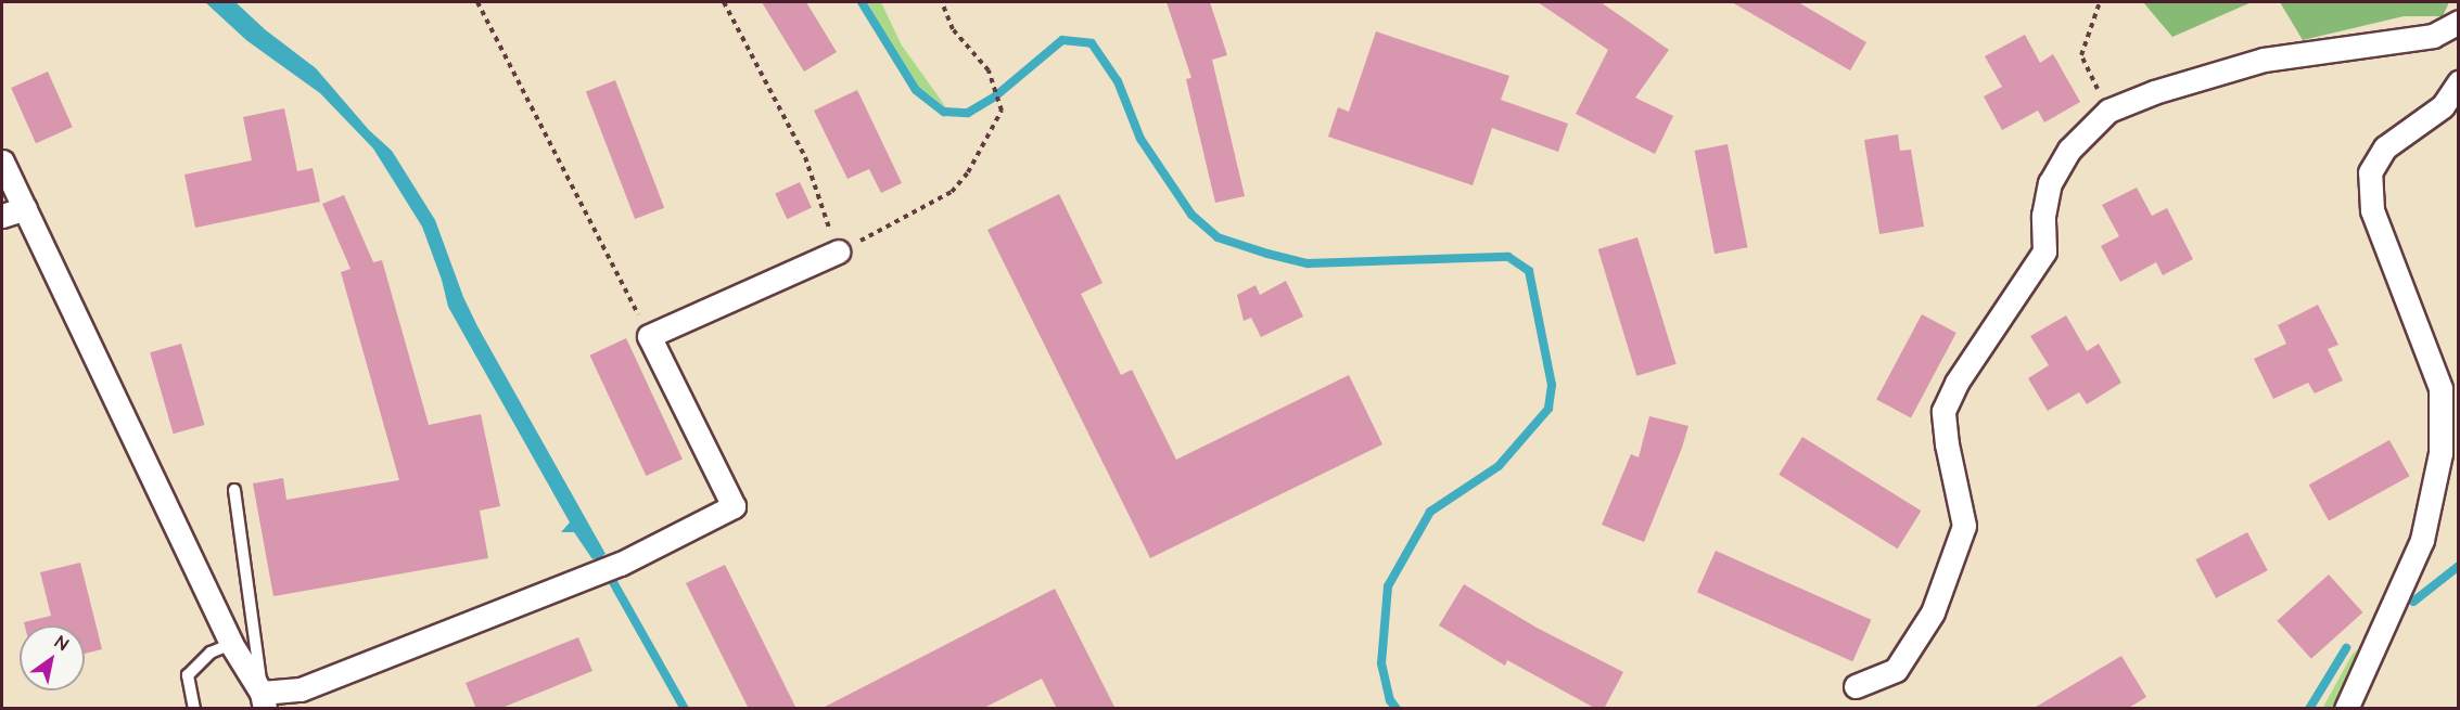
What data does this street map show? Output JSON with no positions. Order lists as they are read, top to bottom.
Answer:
{
  "north": "top right"
}
